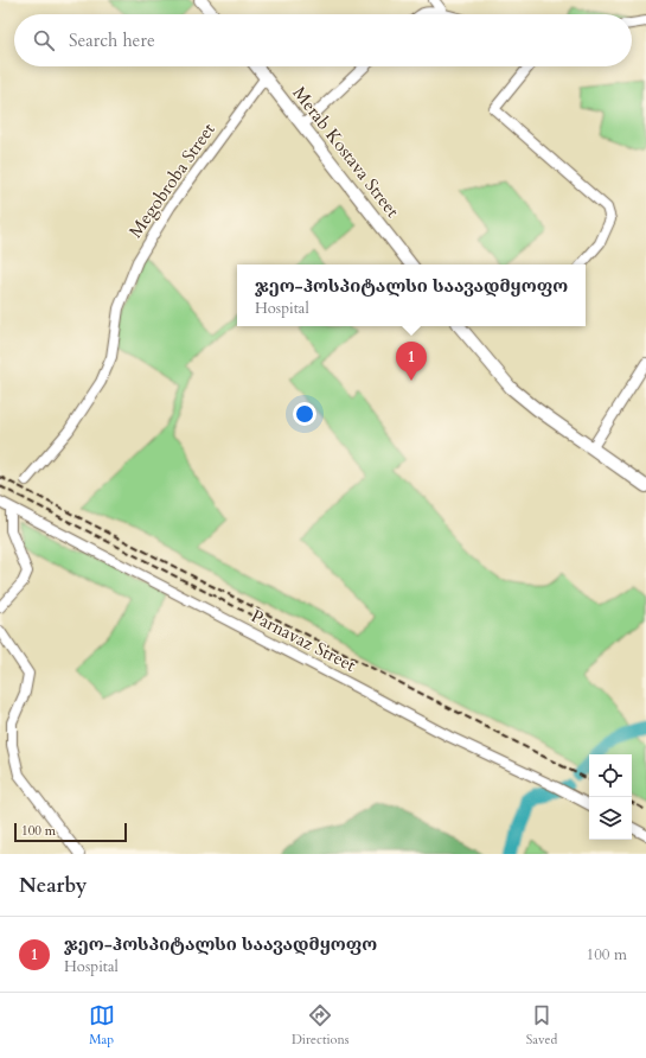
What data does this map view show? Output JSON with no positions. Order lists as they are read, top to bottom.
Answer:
{
  "streets": {
    "main road": ["Merab Kostava Street"],
    "street": ["Megobroba Street", "Parnavaz Street"]
  },
  "crossings": [
    ["Merab Kostava Street", "Megobroba Street"]
  ],
  "scale_bar": "100 m",
  "page": {
    "search": "Search here",
    "popup": ["ჯეო-ჰოსპიტალსი საავადმყოფო", "Hospital"],
    "pins": "1",
    "scale": "100 m",
    "heading": "Nearby",
    "list": [
      {
        "mark": "1",
        "name": "ჯეო-ჰოსპიტალსი საავადმყოფო",
        "note": "Hospital",
        "value": "100 m"
      }
    ],
    "nav": ["Map", "Directions", "Saved"]
  }
}
